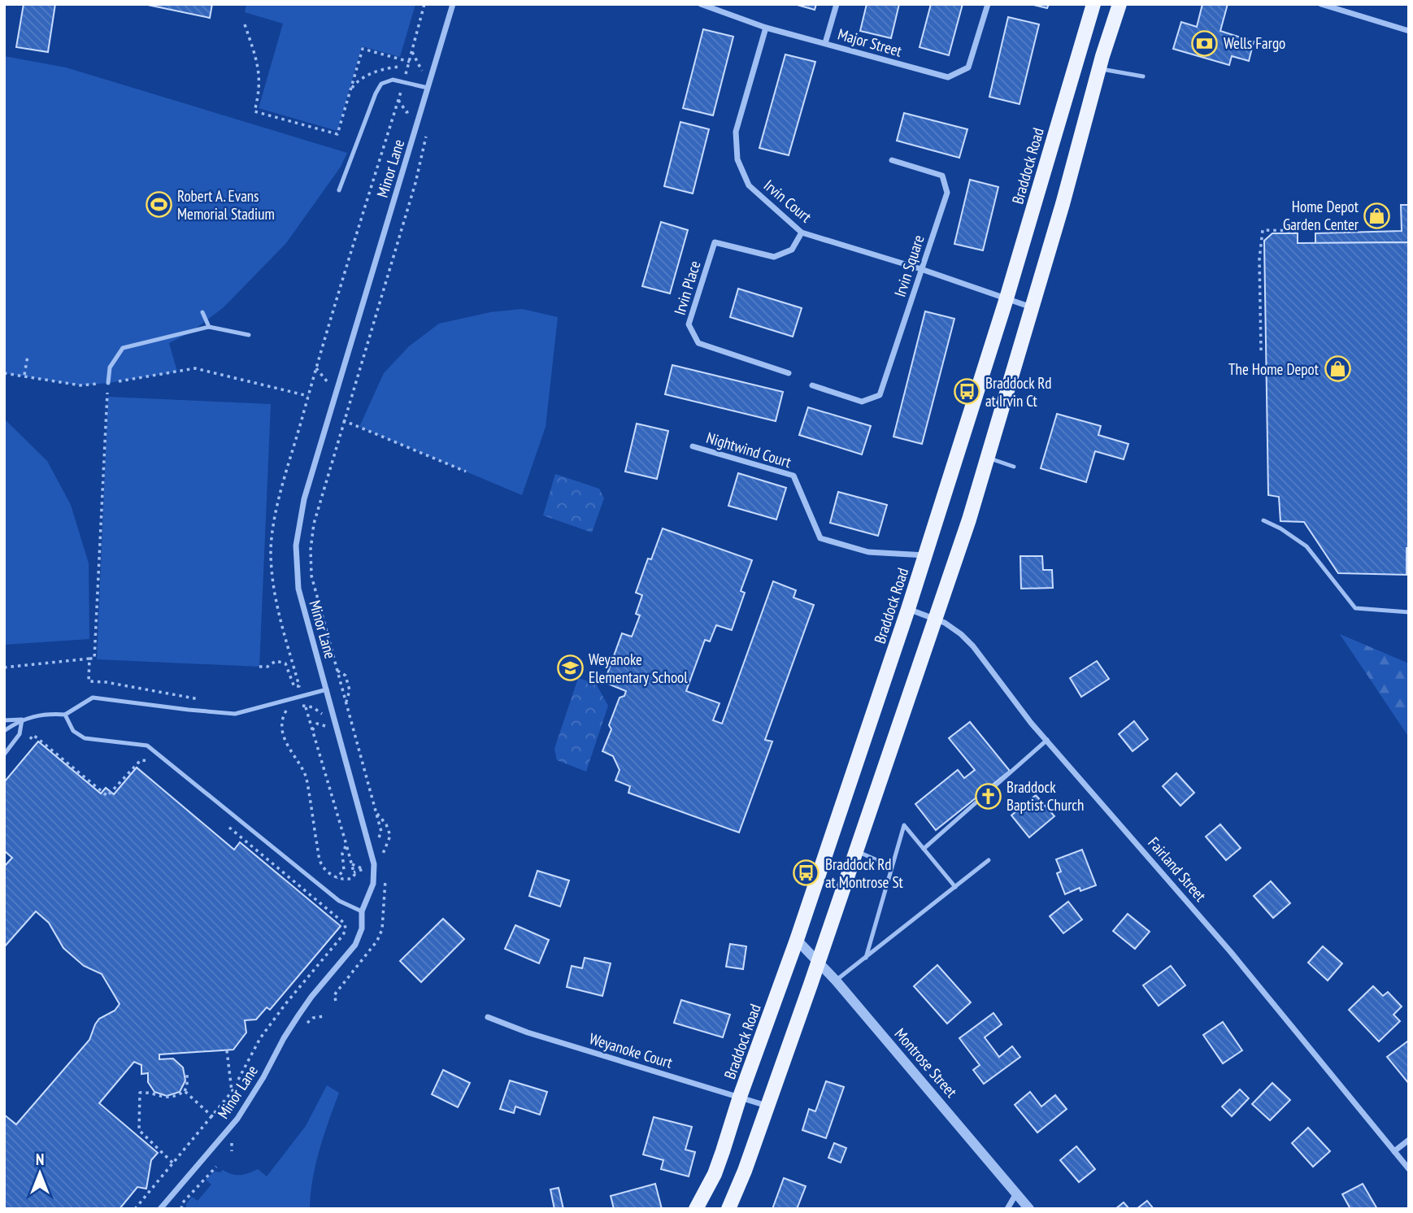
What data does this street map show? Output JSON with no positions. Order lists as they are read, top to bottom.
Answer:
{
  "streets": {
    "main road": ["Braddock Road"],
    "street": [
      "Major Street",
      "Minor Lane",
      "Irvin Court",
      "Irvin Square",
      "Irvin Place",
      "Nightwind Court",
      "Fairland Street",
      "Weyanoke Court",
      "Montrose Street"
    ]
  },
  "crossings": [
    ["Major Street", "Irvin Court"],
    ["Braddock Road", "Irvin Court"],
    ["Braddock Road", "Nightwind Court"],
    ["Braddock Road", "Fairland Street"],
    ["Braddock Road", "Weyanoke Court"],
    ["Braddock Road", "Montrose Street"],
    ["Irvin Court", "Irvin Square"],
    ["Irvin Court", "Irvin Place"]
  ],
  "places": {
    "bank": ["Wells Fargo"],
    "sports": ["Robert A. Evans Memorial Stadium"],
    "shop": ["Home Depot Garden Center", "The Home Depot"],
    "bus stop": ["Braddock Rd at Irvin Ct", "Braddock Rd at Montrose St"],
    "school or university": ["Weyanoke Elementary School"],
    "church": ["Braddock Baptist Church"]
  },
  "north": "top"
}
